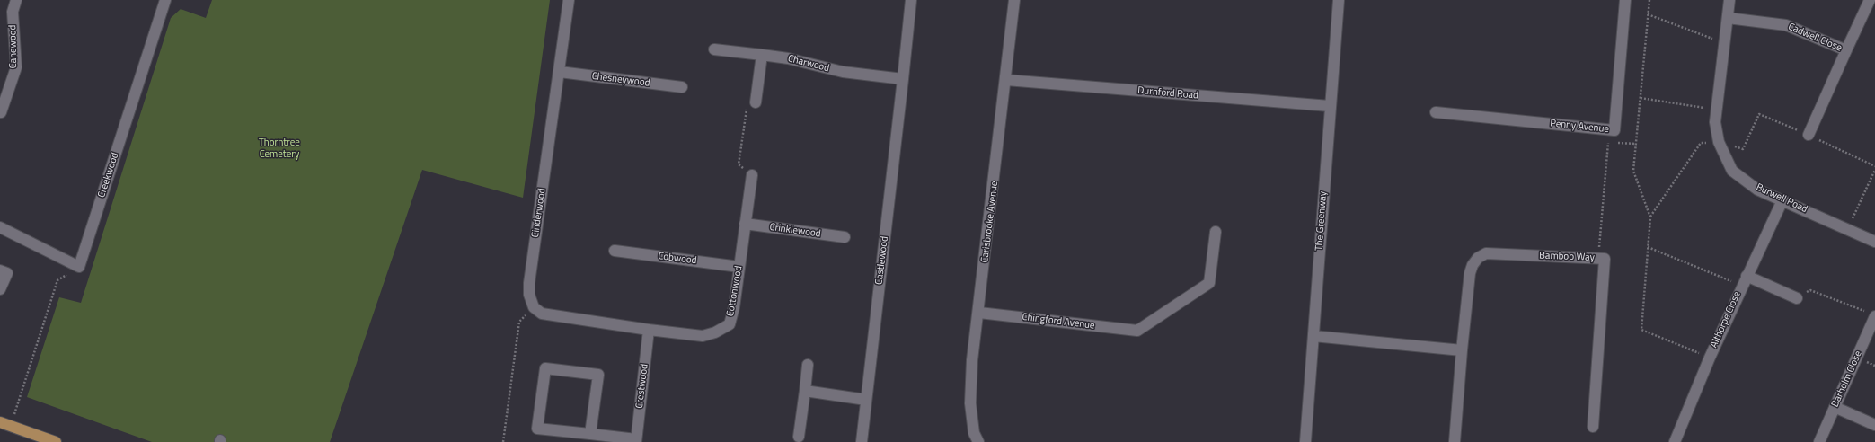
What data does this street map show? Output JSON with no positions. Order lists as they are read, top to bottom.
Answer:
{
  "streets": {
    "street": [
      "Cadwell Close",
      "Canewood",
      "Charwood",
      "Chesneywood",
      "Durnford Road",
      "Penny Avenue",
      "Creekwood",
      "Burwell Road",
      "Cinderwood",
      "The Greenway",
      "Carisbrooke Avenue",
      "Crinklewood",
      "Bamboo Way",
      "Cobwood",
      "Castlewood",
      "Cottonwood",
      "Althorpe Close",
      "Chingford Avenue",
      "Barholm Close",
      "Crestwood"
    ]
  },
  "crossings": [
    ["Cadwell Close", "Burwell Road"],
    ["Charwood", "Castlewood"],
    ["Chesneywood", "Cinderwood"],
    ["Durnford Road", "The Greenway"],
    ["Durnford Road", "Carisbrooke Avenue"],
    ["Burwell Road", "Althorpe Close"],
    ["Carisbrooke Avenue", "Chingford Avenue"],
    ["Crinklewood", "Cottonwood"],
    ["Cobwood", "Cottonwood"],
    ["Cottonwood", "Crestwood"]
  ],
  "parks": ["Thorntree Cemetery"]
}
